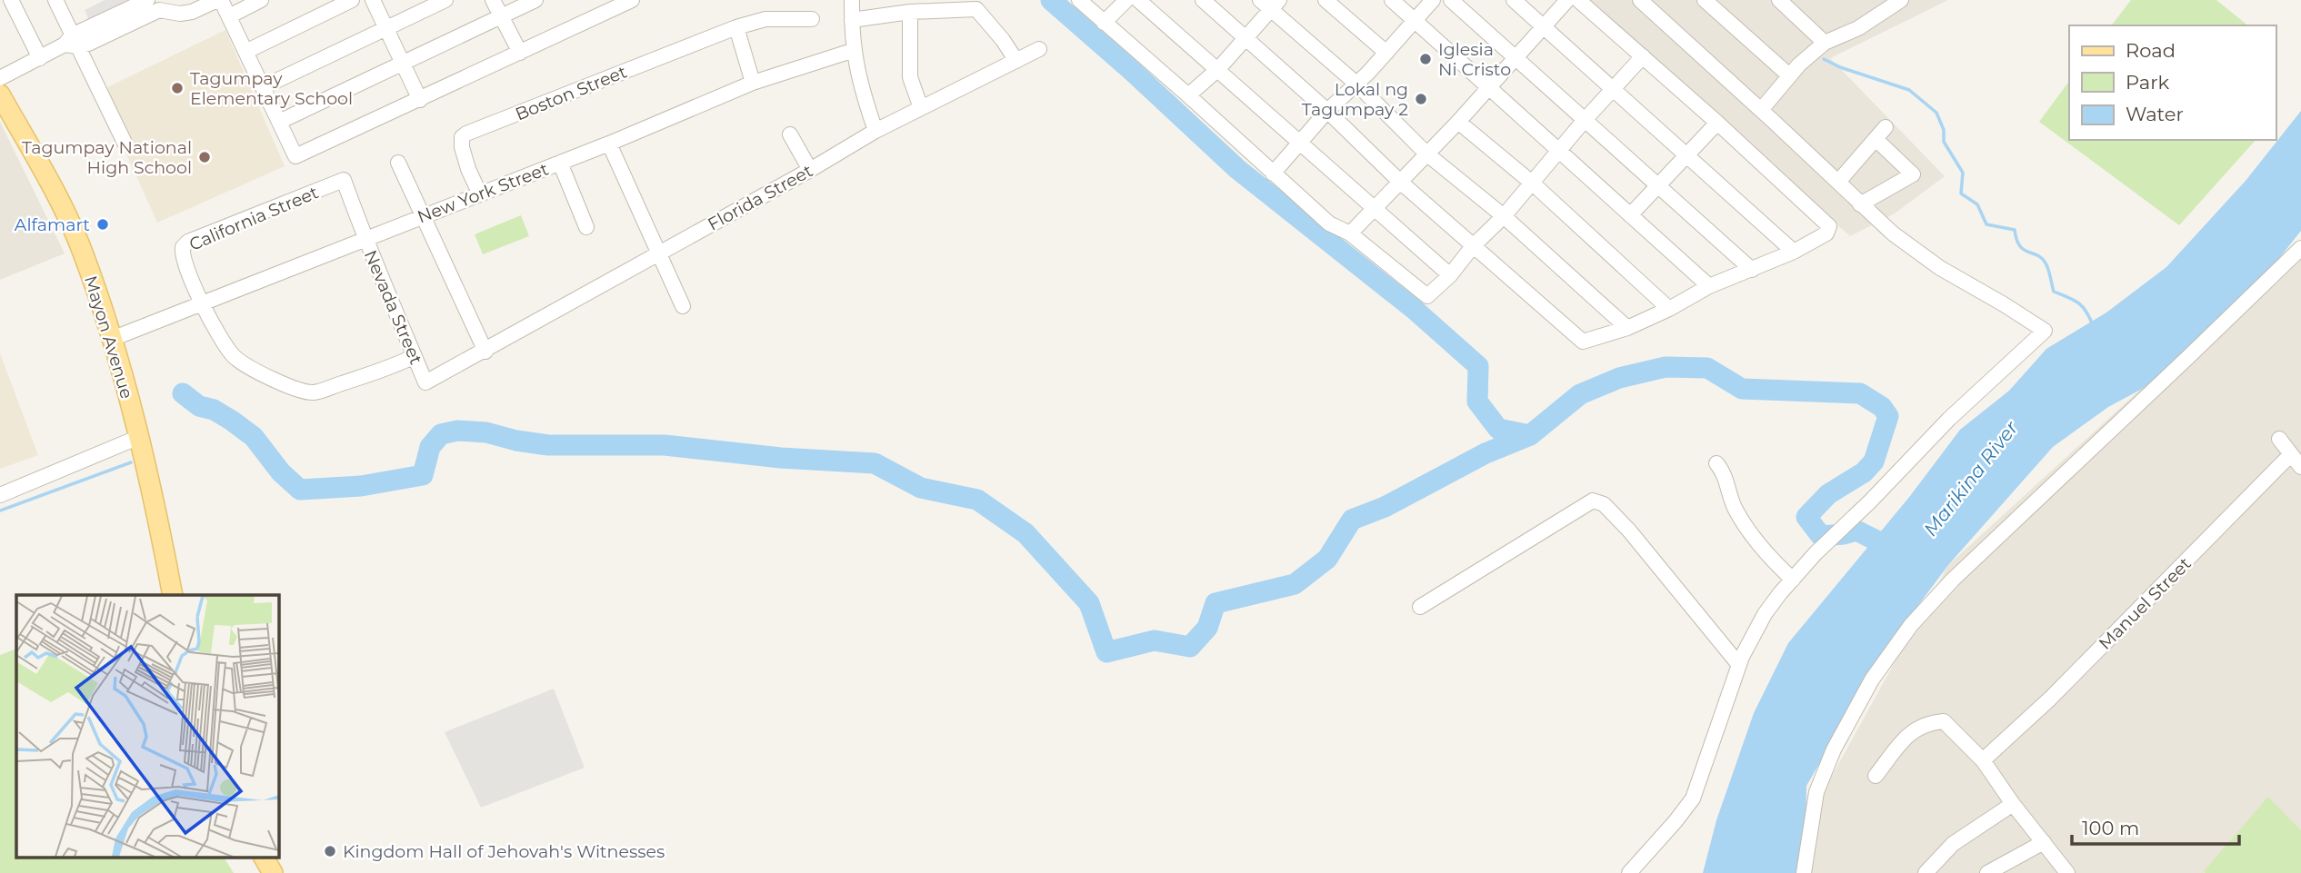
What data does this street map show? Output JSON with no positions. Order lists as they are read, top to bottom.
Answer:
{
  "streets": {
    "main road": ["Mayon Avenue"],
    "street": [
      "Boston Street",
      "New York Street",
      "Florida Street",
      "California Street",
      "Nevada Street",
      "Manuel Street"
    ]
  },
  "crossings": [
    ["Boston Street", "New York Street"],
    ["New York Street", "California Street"],
    ["New York Street", "Nevada Street"],
    ["New York Street", "Mayon Avenue"],
    ["Florida Street", "Nevada Street"],
    ["California Street", "Nevada Street"]
  ],
  "water": ["Marikina River"],
  "places": [
    "Iglesia Ni Cristo",
    "Tagumpay Elementary School",
    "Lokal ng Tagumpay 2",
    "Tagumpay National High School",
    "Alfamart",
    "Kingdom Hall of Jehovah's Witnesses"
  ],
  "legend": ["Road", "Park", "Water"],
  "scale_bar": "100 m"
}
